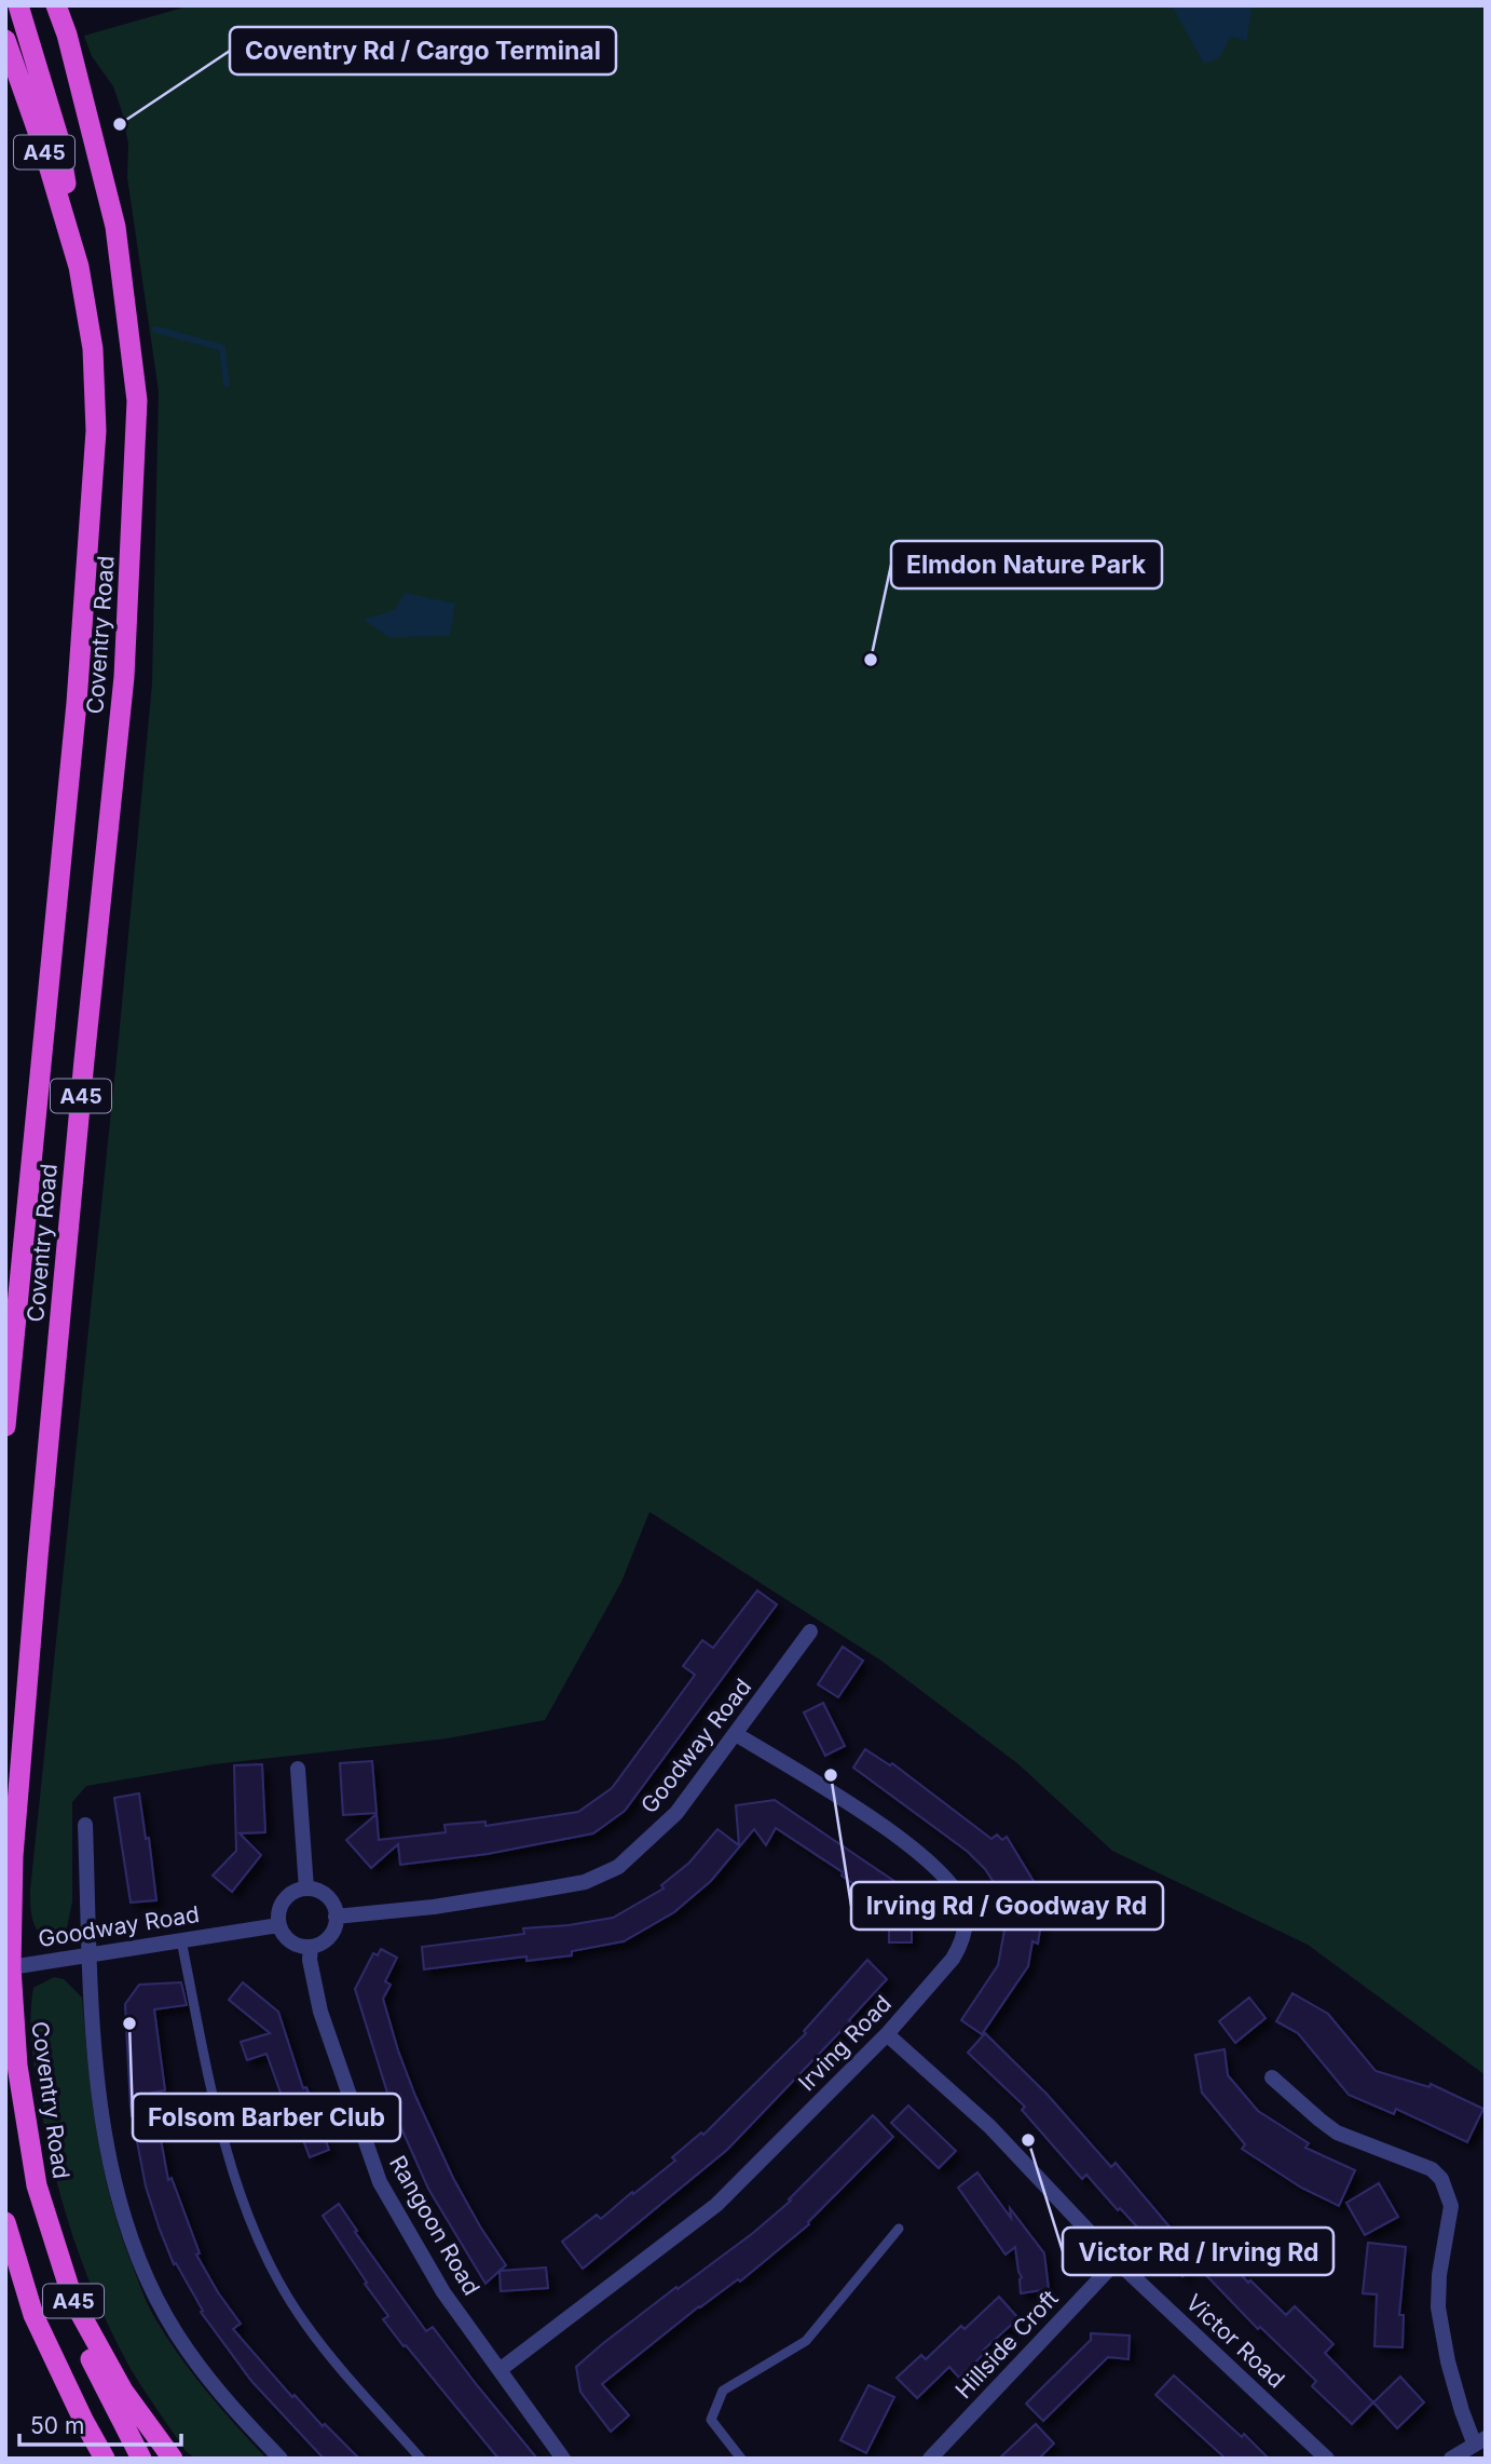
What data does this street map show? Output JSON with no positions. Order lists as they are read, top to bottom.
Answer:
{
  "streets": {
    "highway": ["A45", "Coventry Road"],
    "street": [
      "Goodway Road",
      "Irving Road",
      "Rangoon Road",
      "Victor Road",
      "Hillside Croft"
    ]
  },
  "crossings": [
    ["Coventry Road", "Goodway Road"],
    ["Goodway Road", "Irving Road"],
    ["Goodway Road", "Rangoon Road"],
    ["Irving Road", "Rangoon Road"],
    ["Irving Road", "Victor Road"],
    ["Victor Road", "Hillside Croft"]
  ],
  "places": [
    "Coventry Rd / Cargo Terminal",
    "Elmdon Nature Park",
    "Irving Rd / Goodway Rd",
    "Folsom Barber Club",
    "Victor Rd / Irving Rd"
  ],
  "scale_bar": "50 m"
}
